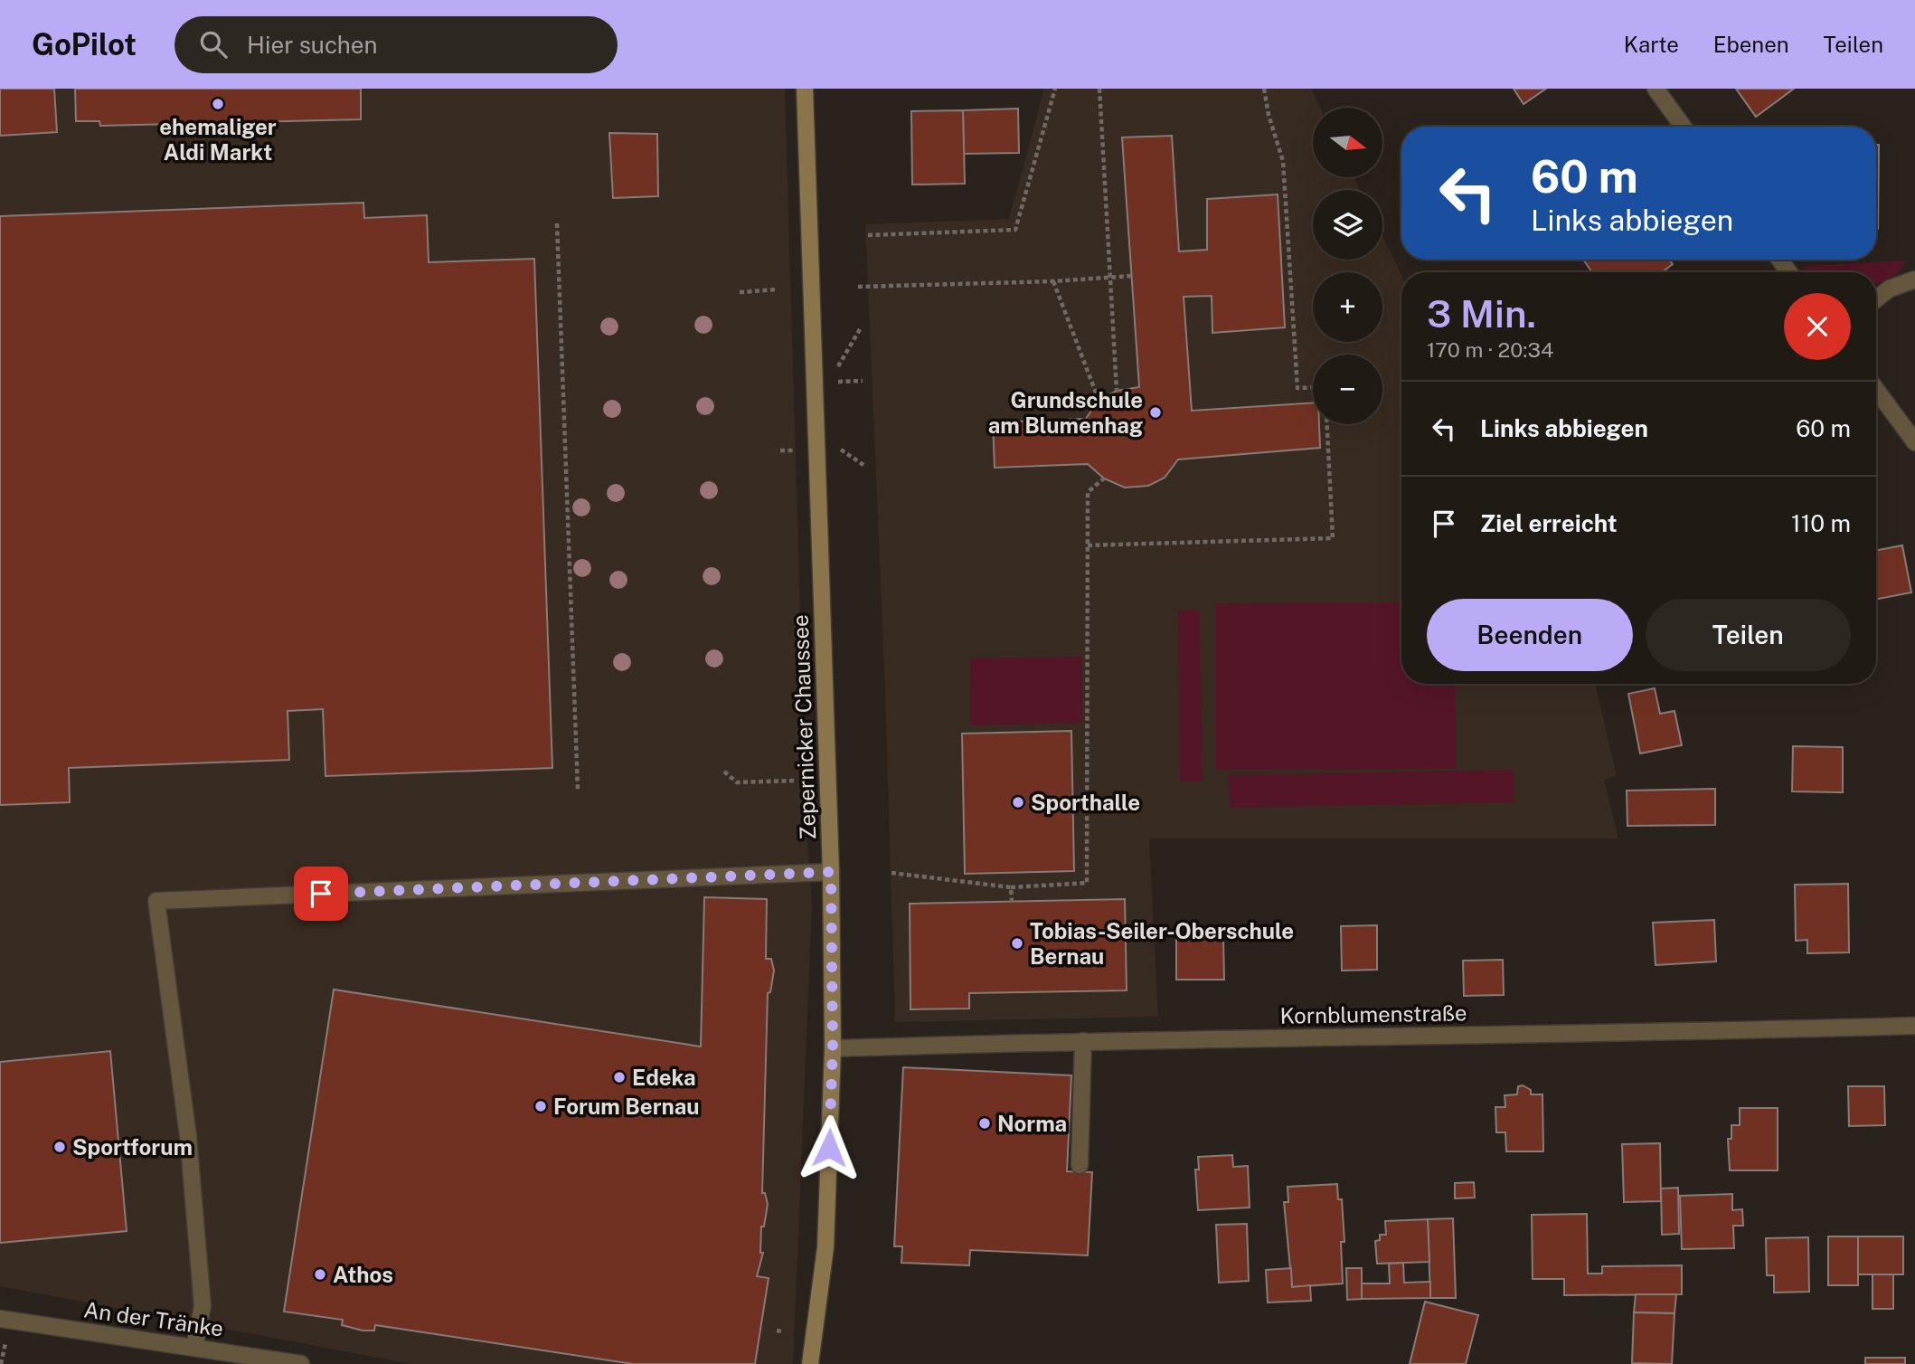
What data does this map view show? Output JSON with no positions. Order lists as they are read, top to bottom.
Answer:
{
  "streets": {
    "main road": ["Zepernicker Chaussee"],
    "street": ["Kornblumenstraße", "An der Tränke"]
  },
  "crossings": [
    ["Zepernicker Chaussee", "Kornblumenstraße"]
  ],
  "places": [
    "ehemaliger Aldi Markt",
    "Grundschule am Blumenhag",
    "Sporthalle",
    "Tobias-Seiler-Oberschule Bernau",
    "Edeka",
    "Forum Bernau",
    "Norma",
    "Sportforum",
    "Athos"
  ],
  "north": "right",
  "page": {
    "header": "GoPilot",
    "search": "Hier suchen",
    "nav": ["Karte", "Ebenen", "Teilen"],
    "map_buttons": ["+", "−"],
    "turn": ["60 m", "Links abbiegen"],
    "heading": ["3 Min.", "170 m · 20:34"],
    "list": [
      {
        "name": "Links abbiegen",
        "value": "60 m"
      },
      {
        "name": "Ziel erreicht",
        "value": "110 m"
      }
    ],
    "buttons": ["Beenden", "Teilen"]
  }
}
